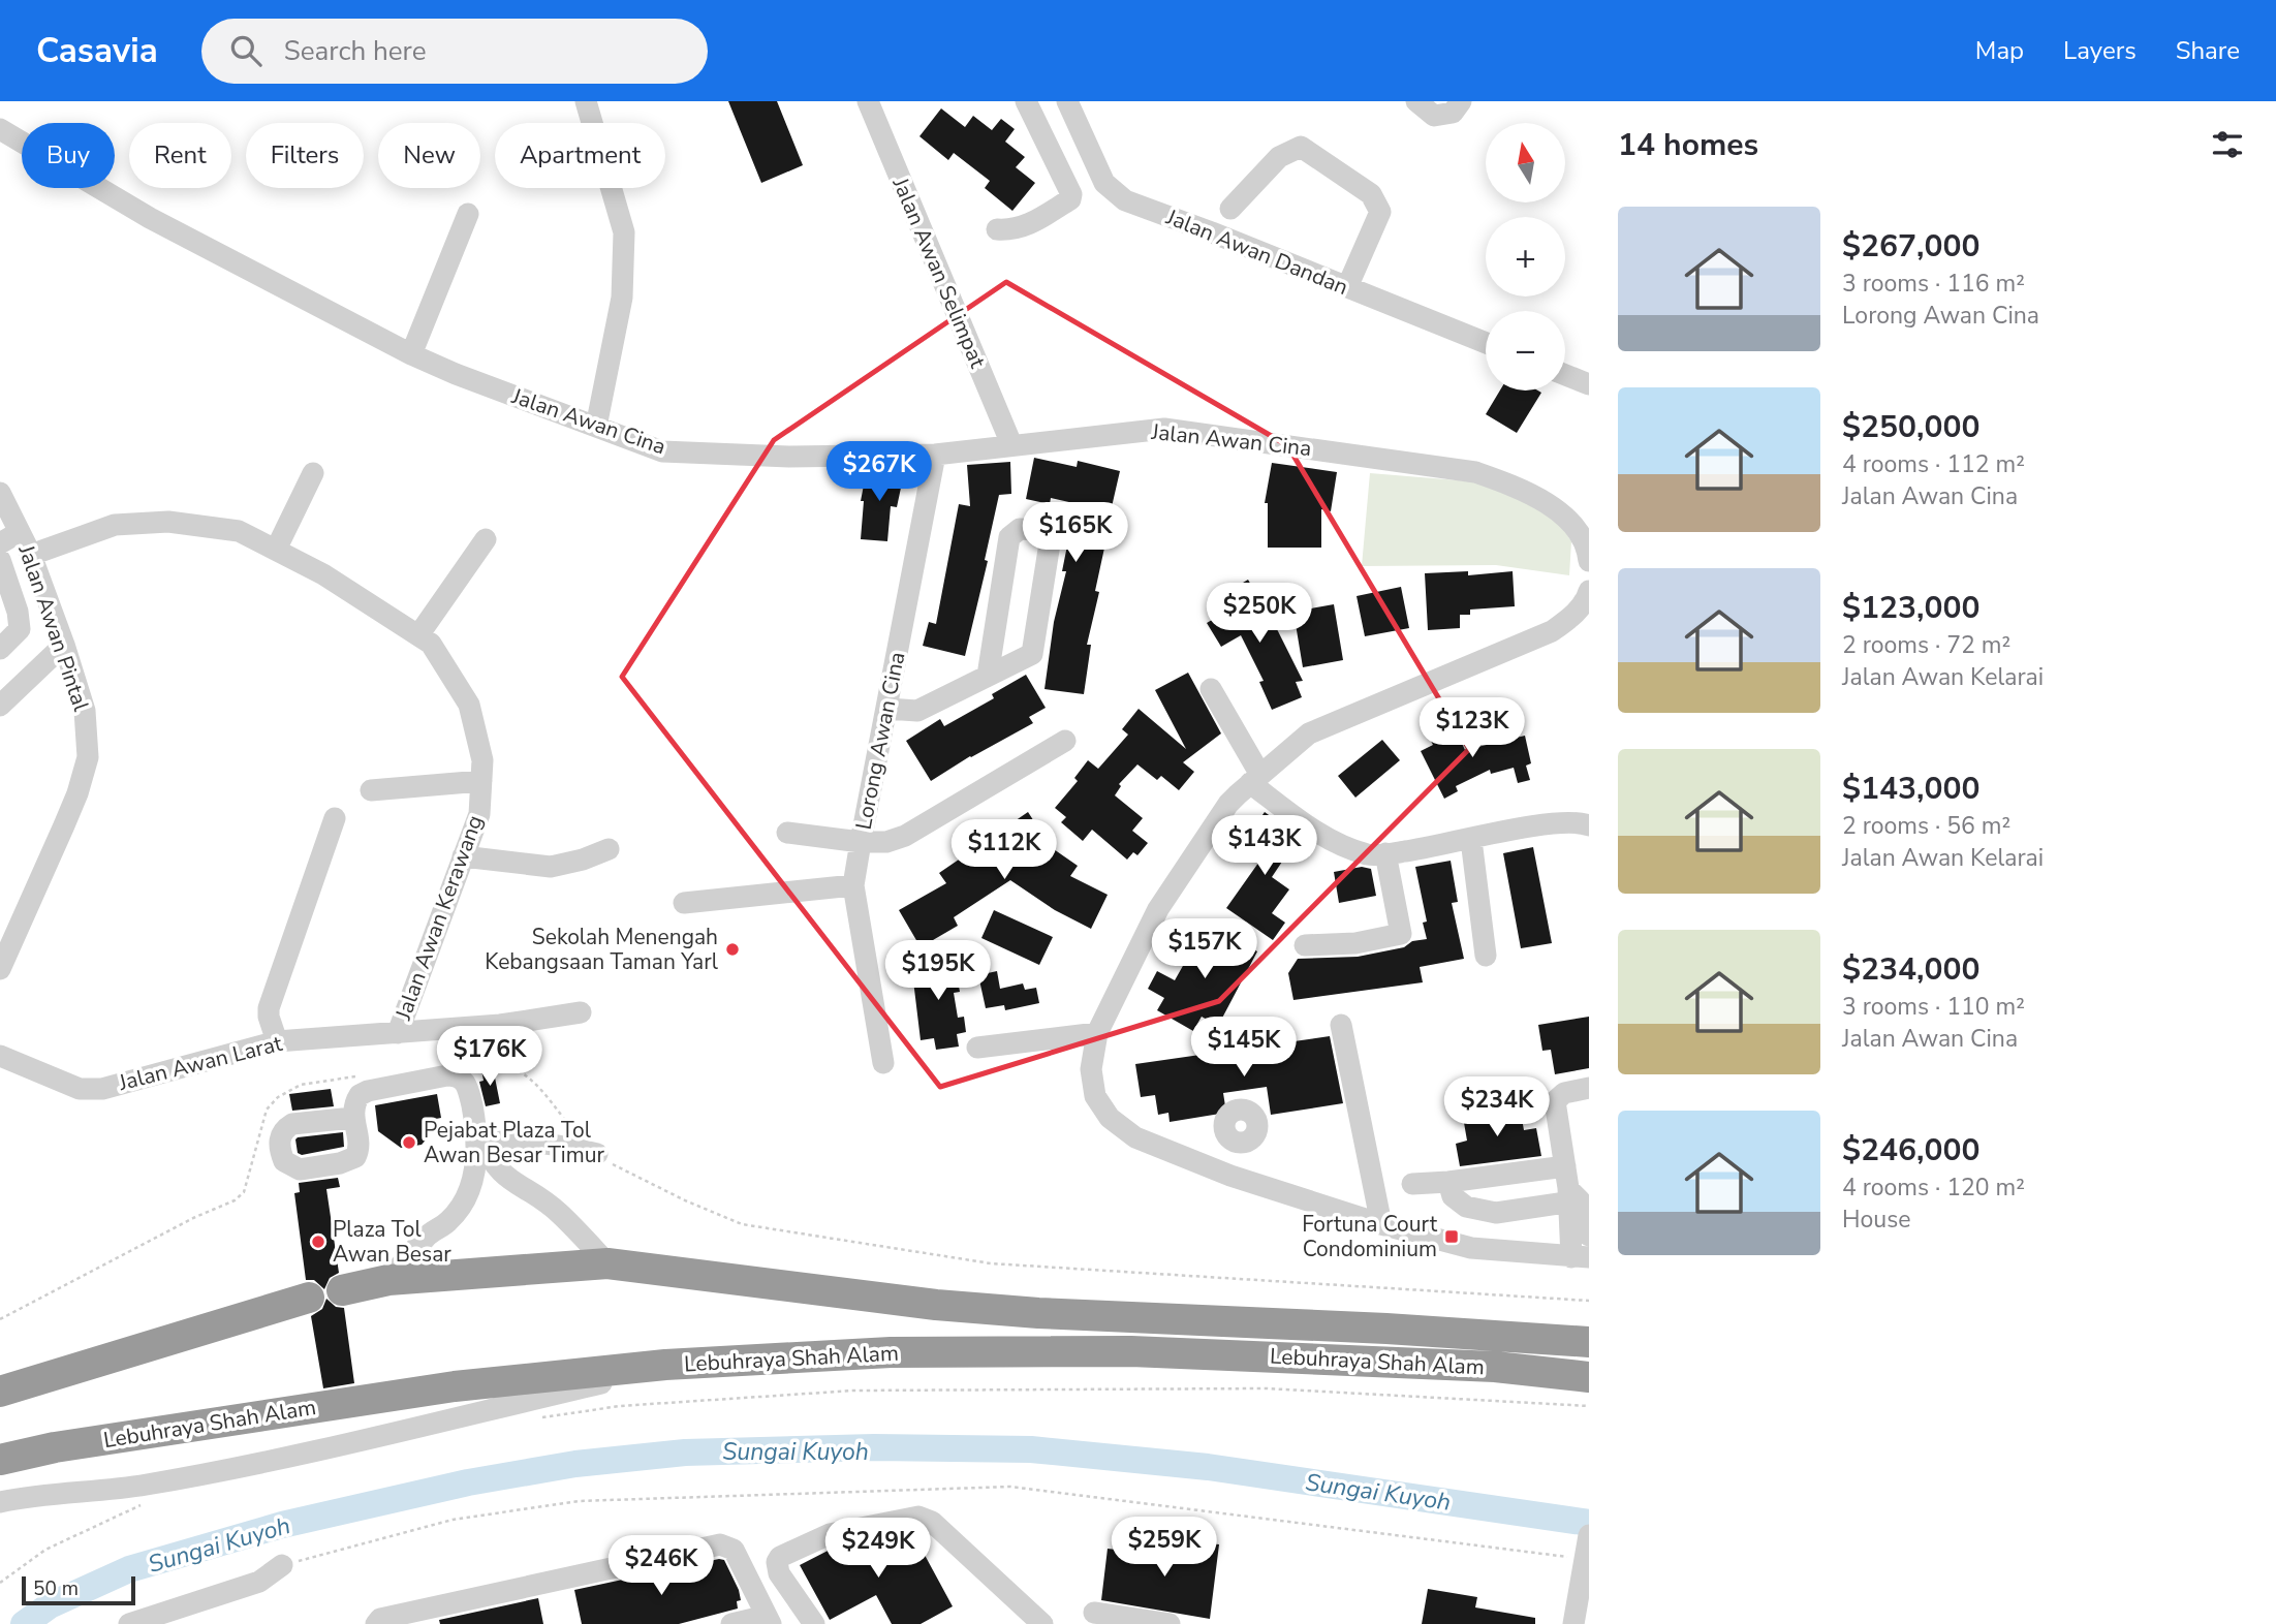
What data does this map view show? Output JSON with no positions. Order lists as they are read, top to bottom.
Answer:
{
  "streets": {
    "highway": ["Lebuhraya Shah Alam"],
    "street": [
      "Jalan Awan Dandan",
      "Jalan Awan Selimpat",
      "Jalan Awan Cina",
      "Jalan Awan Pintal",
      "Lorong Awan Cina",
      "Jalan Awan Kerawang",
      "Jalan Awan Larat"
    ]
  },
  "crossings": [
    ["Jalan Awan Selimpat", "Jalan Awan Cina"],
    ["Jalan Awan Cina", "Lorong Awan Cina"],
    ["Jalan Awan Pintal", "Jalan Awan Kerawang"],
    ["Jalan Awan Kerawang", "Jalan Awan Larat"]
  ],
  "water": ["Sungai Kuyoh"],
  "places": {
    "other": ["Sekolah Menengah Kebangsaan Taman Yarl", "Pejabat Plaza Tol Awan Besar Timur", "Plaza Tol Awan Besar"],
    "transit": ["Fortuna Court Condominium"]
  },
  "scale_bar": "50 m",
  "north": "top",
  "page": {
    "header": "Casavia",
    "search": "Search here",
    "nav": ["Map", "Layers", "Share"],
    "heading": "14 homes",
    "map_buttons": ["+", "−"],
    "chip": [
      "Buy",
      "Rent",
      "Filters",
      "New",
      "Apartment"
    ],
    "list": [
      {
        "name": "$267,000",
        "note": "3 rooms · 116 m² · Lorong Awan Cina"
      },
      {
        "name": "$250,000",
        "note": "4 rooms · 112 m² · Jalan Awan Cina"
      },
      {
        "name": "$123,000",
        "note": "2 rooms · 72 m² · Jalan Awan Kelarai"
      },
      {
        "name": "$143,000",
        "note": "2 rooms · 56 m² · Jalan Awan Kelarai"
      },
      {
        "name": "$234,000",
        "note": "3 rooms · 110 m² · Jalan Awan Cina"
      },
      {
        "name": "$246,000",
        "note": "4 rooms · 120 m² · House"
      }
    ],
    "price": [
      "$267K",
      "$165K",
      "$250K",
      "$123K",
      "$143K",
      "$112K",
      "$157K",
      "$195K",
      "$145K",
      "$176K",
      "$234K",
      "$259K",
      "$249K",
      "$246K"
    ],
    "scale": "50 m"
  }
}
